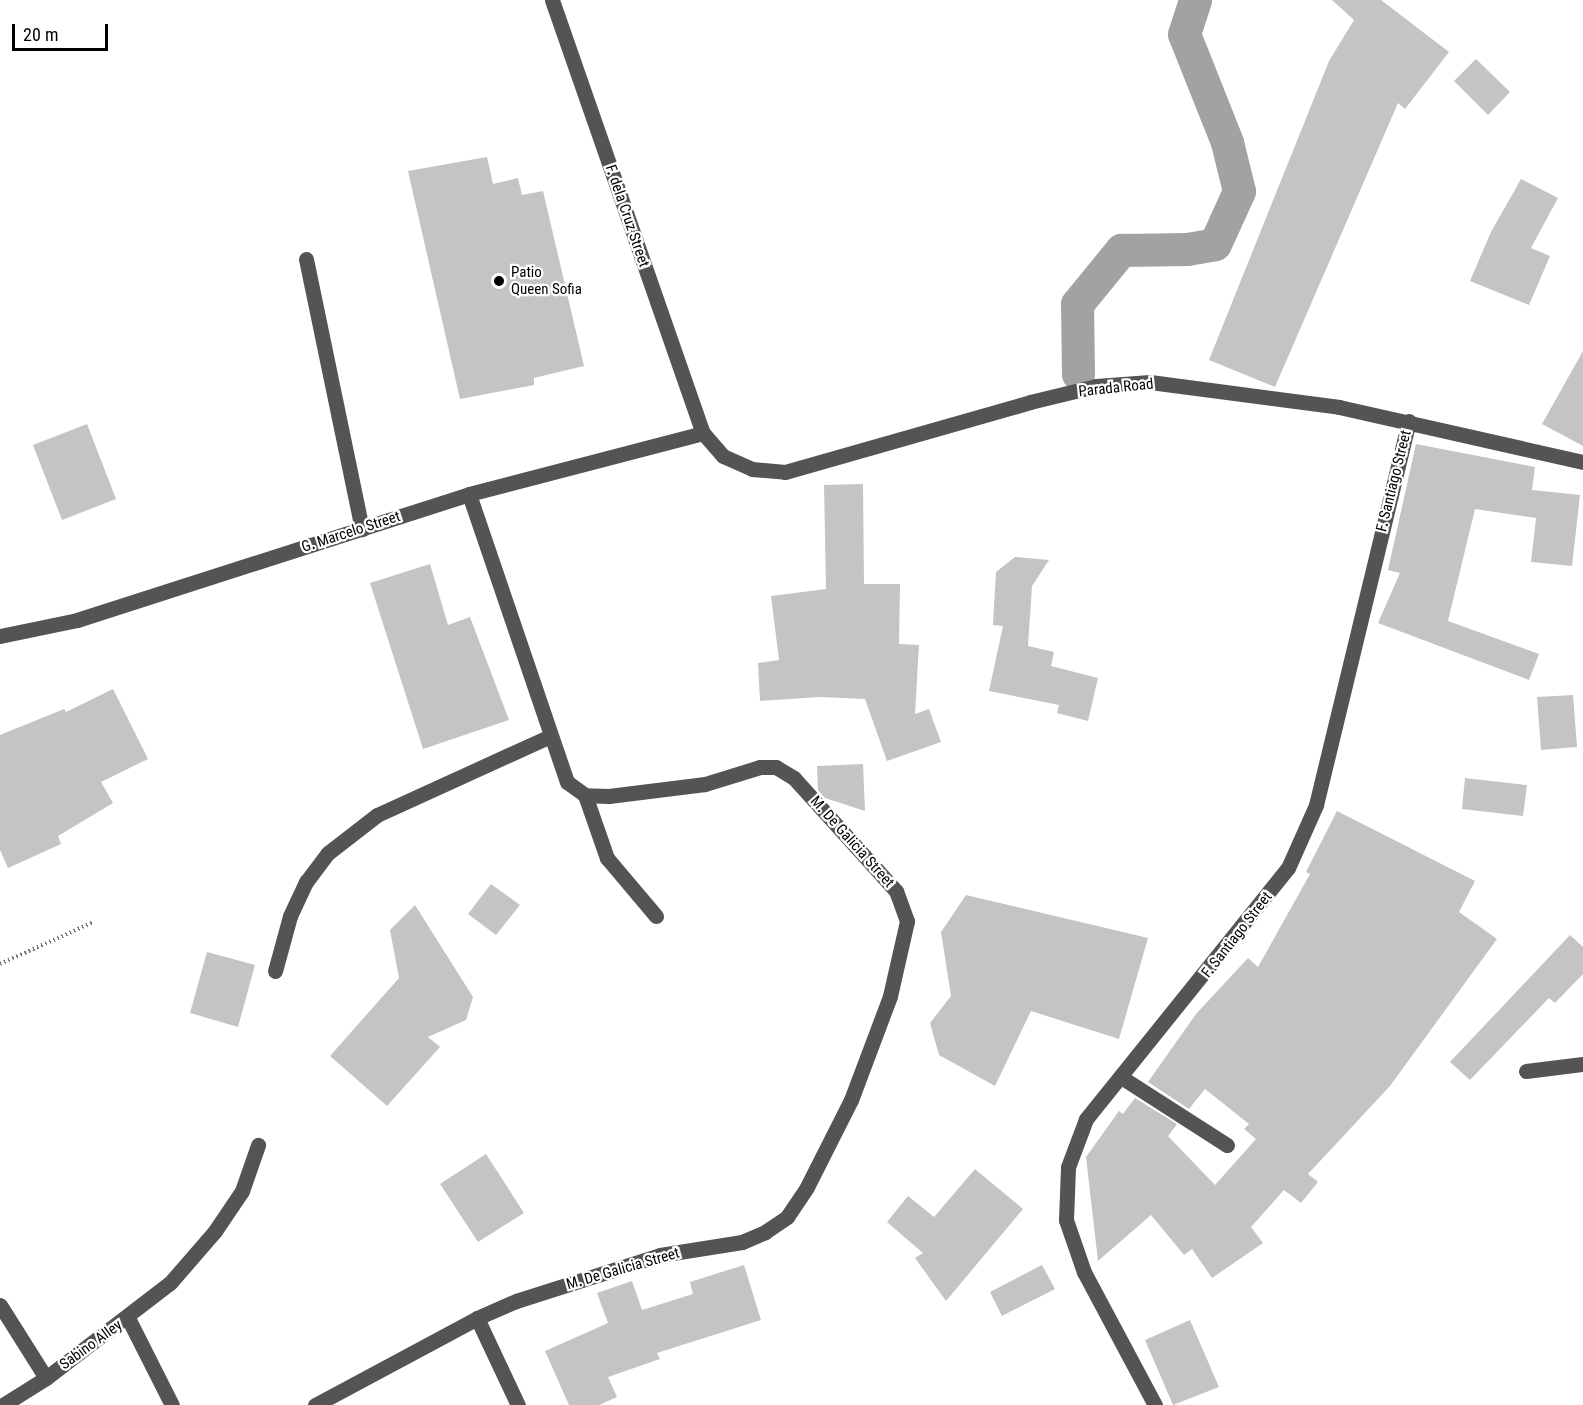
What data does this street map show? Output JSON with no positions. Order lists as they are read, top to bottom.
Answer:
{
  "streets": {
    "street": [
      "F. dela Cruz Street",
      "Parada Road",
      "F. Santiago Street",
      "G. Marcelo Street",
      "M. De Galicia Street",
      "Sabino Alley"
    ]
  },
  "crossings": [
    ["F. dela Cruz Street", "Parada Road"],
    ["F. dela Cruz Street", "G. Marcelo Street"],
    ["Parada Road", "F. Santiago Street"],
    ["Parada Road", "G. Marcelo Street"]
  ],
  "places": ["Patio Queen Sofia"],
  "scale_bar": "20 m"
}
